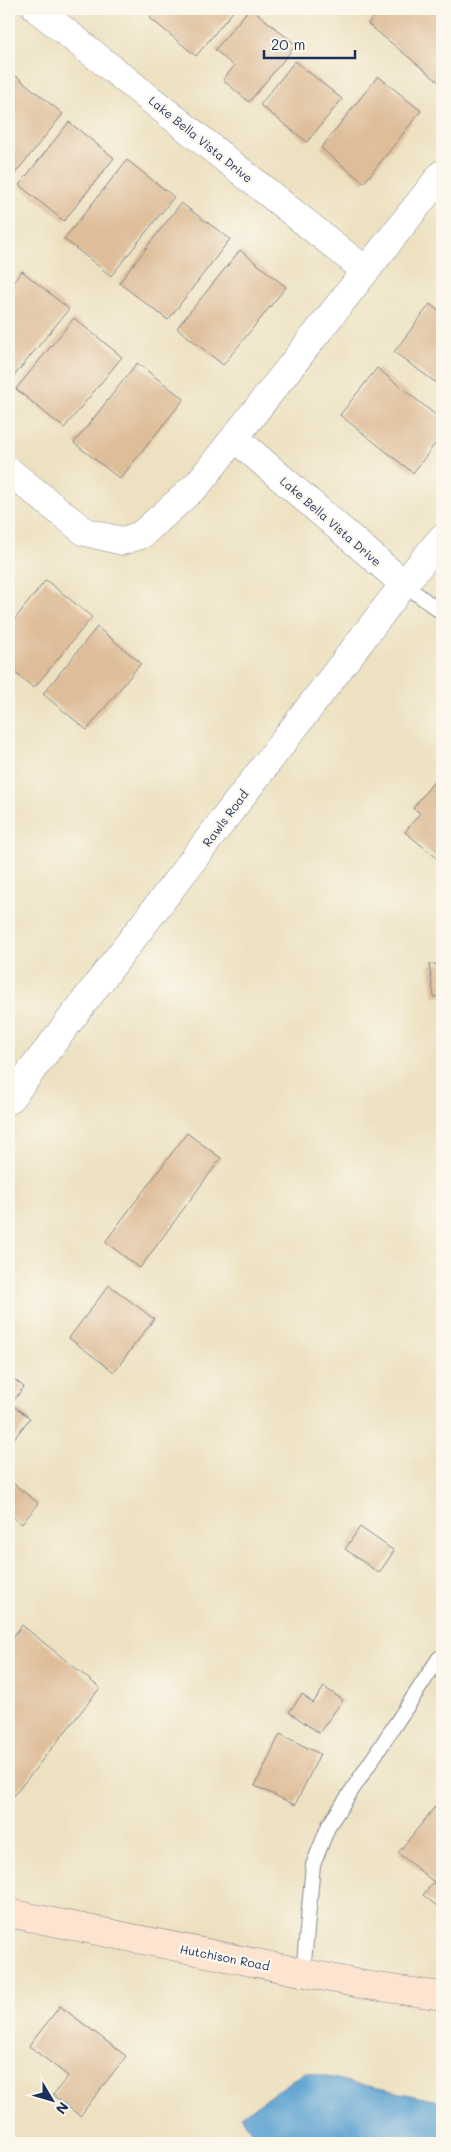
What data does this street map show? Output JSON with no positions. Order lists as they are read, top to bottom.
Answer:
{
  "streets": {
    "street": ["Lake Bella Vista Drive", "Rawls Road", "Hutchison Road"]
  },
  "crossings": [
    ["Lake Bella Vista Drive", "Rawls Road"]
  ],
  "scale_bar": "20 m",
  "north": "bottom right"
}
